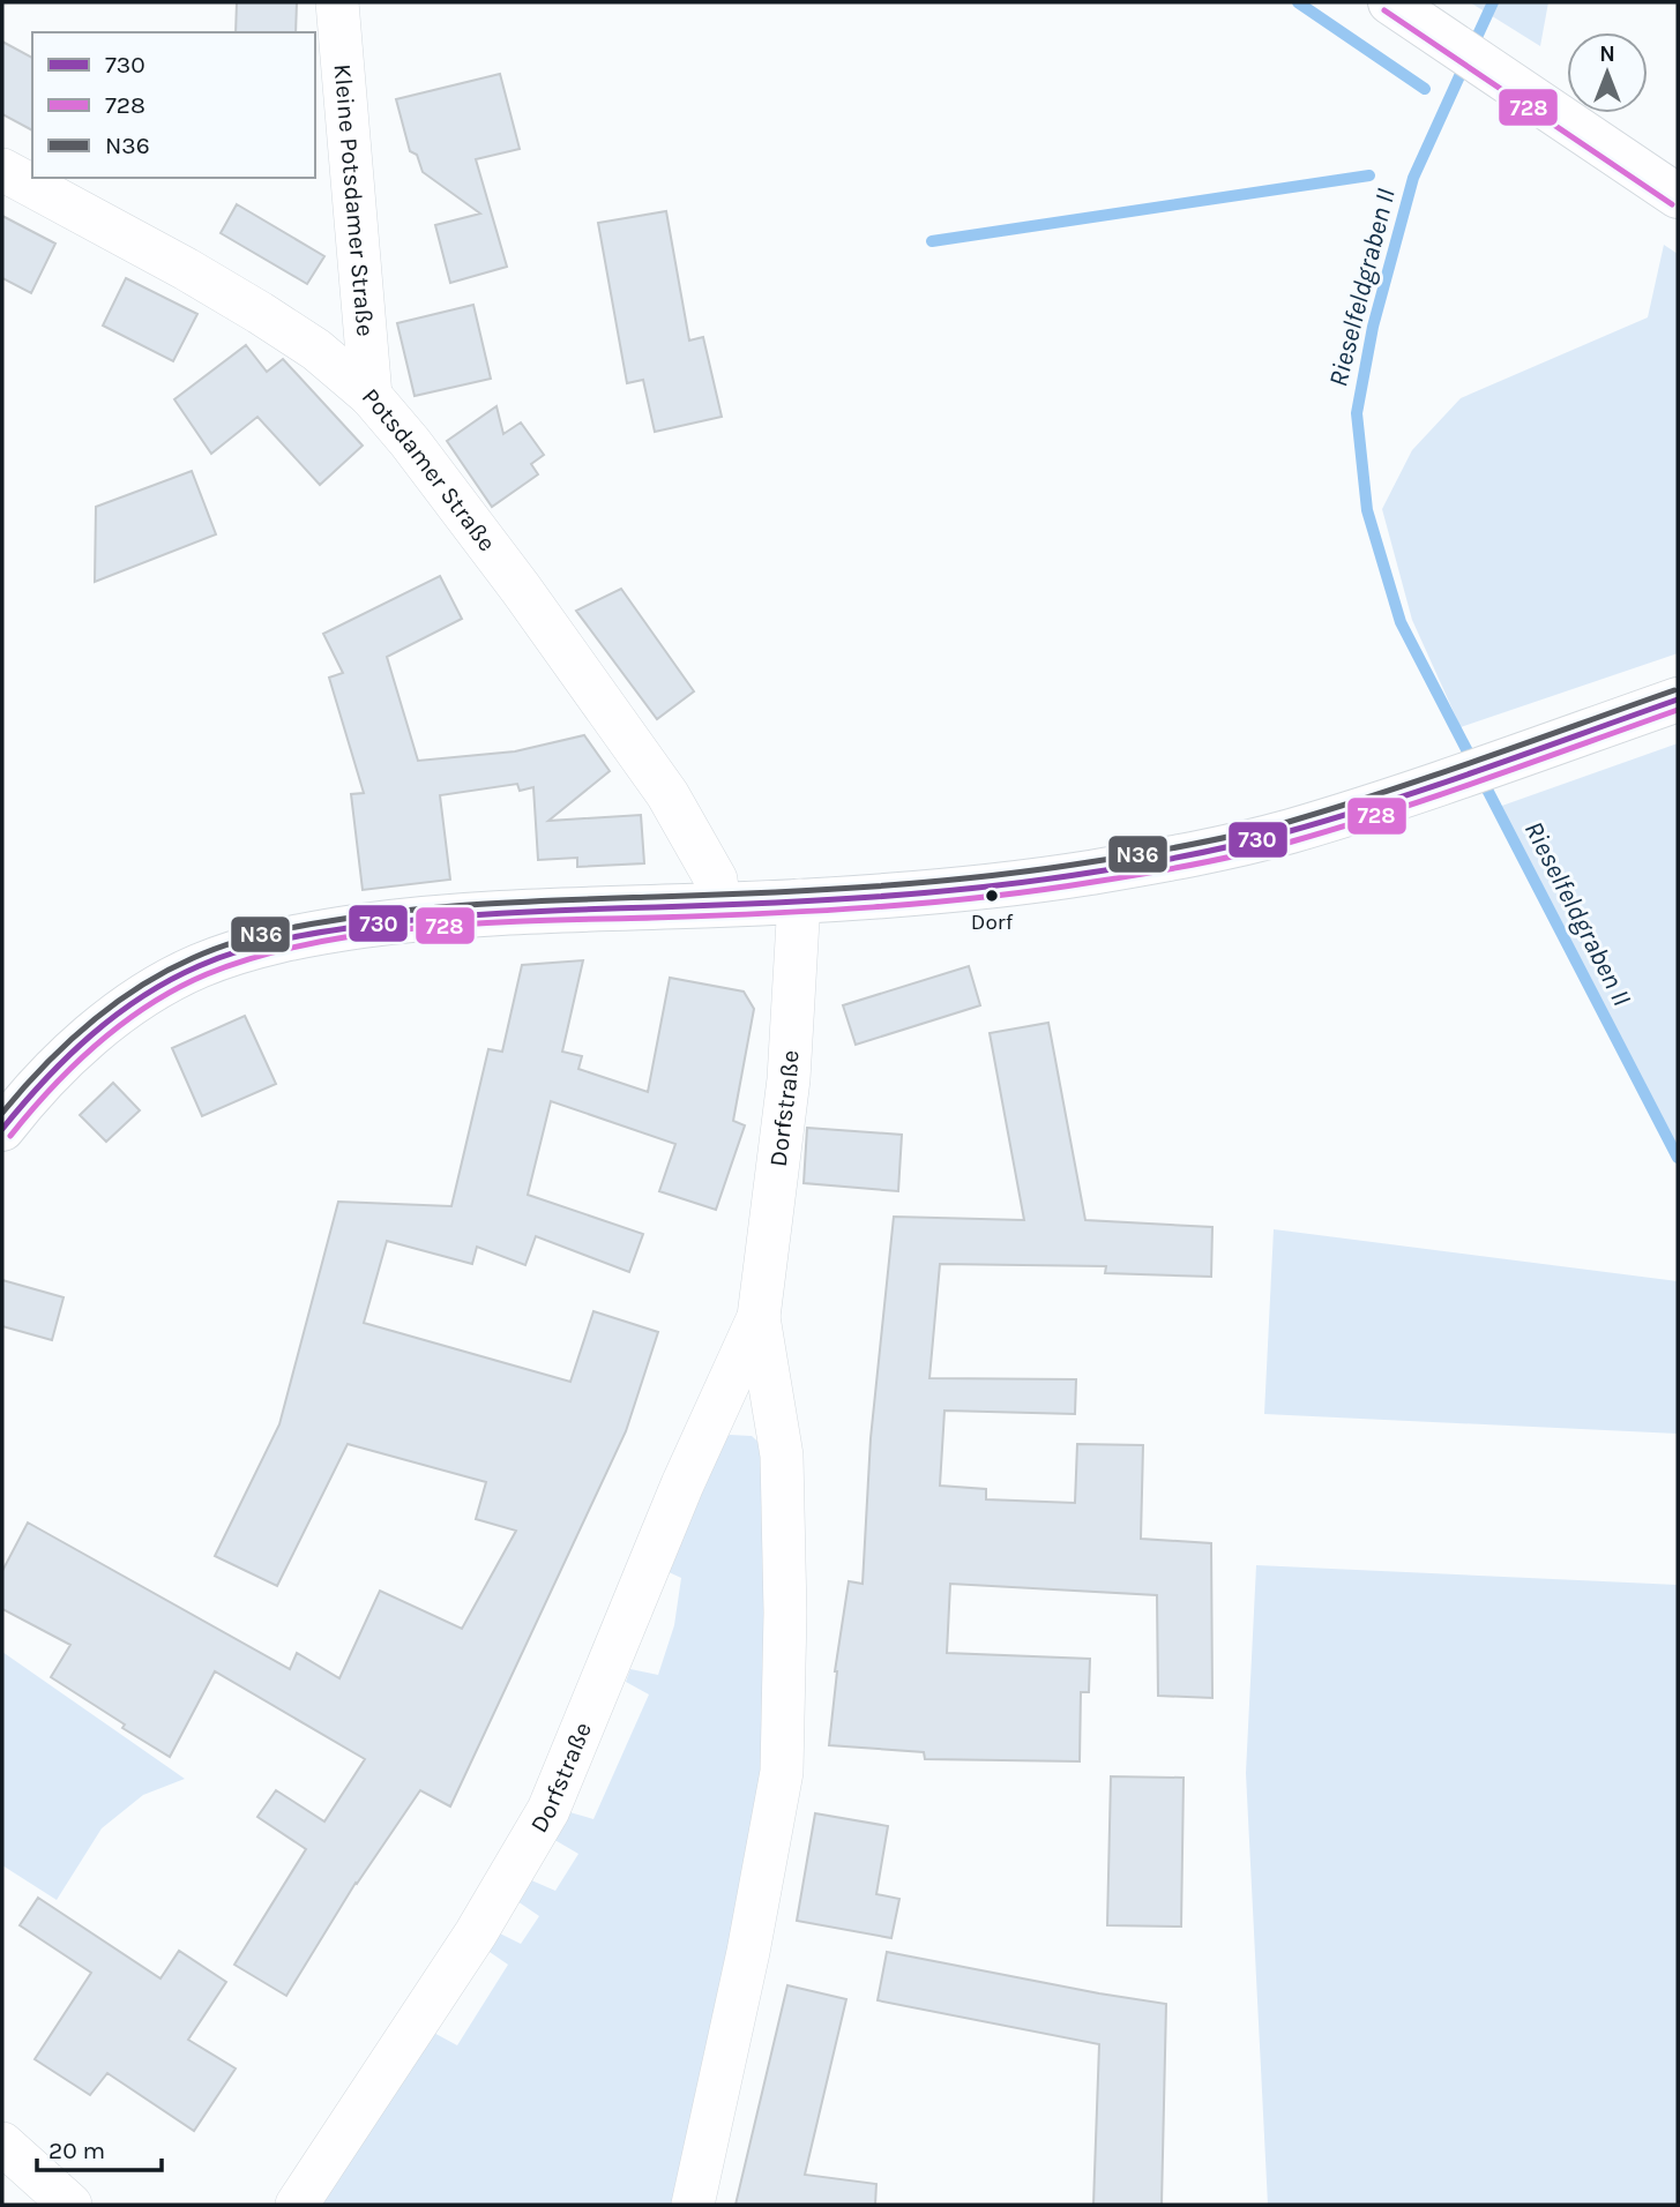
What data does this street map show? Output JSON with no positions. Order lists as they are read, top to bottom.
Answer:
{
  "streets": {
    "street": ["Kleine Potsdamer Straße", "Potsdamer Straße", "Dorfstraße"]
  },
  "crossings": [
    ["Kleine Potsdamer Straße", "Potsdamer Straße"]
  ],
  "water": ["Rieselfeldgraben II"],
  "places": ["Dorf"],
  "lines": ["transit line 728", "transit line N36", "transit line 730"],
  "legend": ["730", "728", "N36"],
  "scale_bar": "20 m",
  "north": "top"
}
